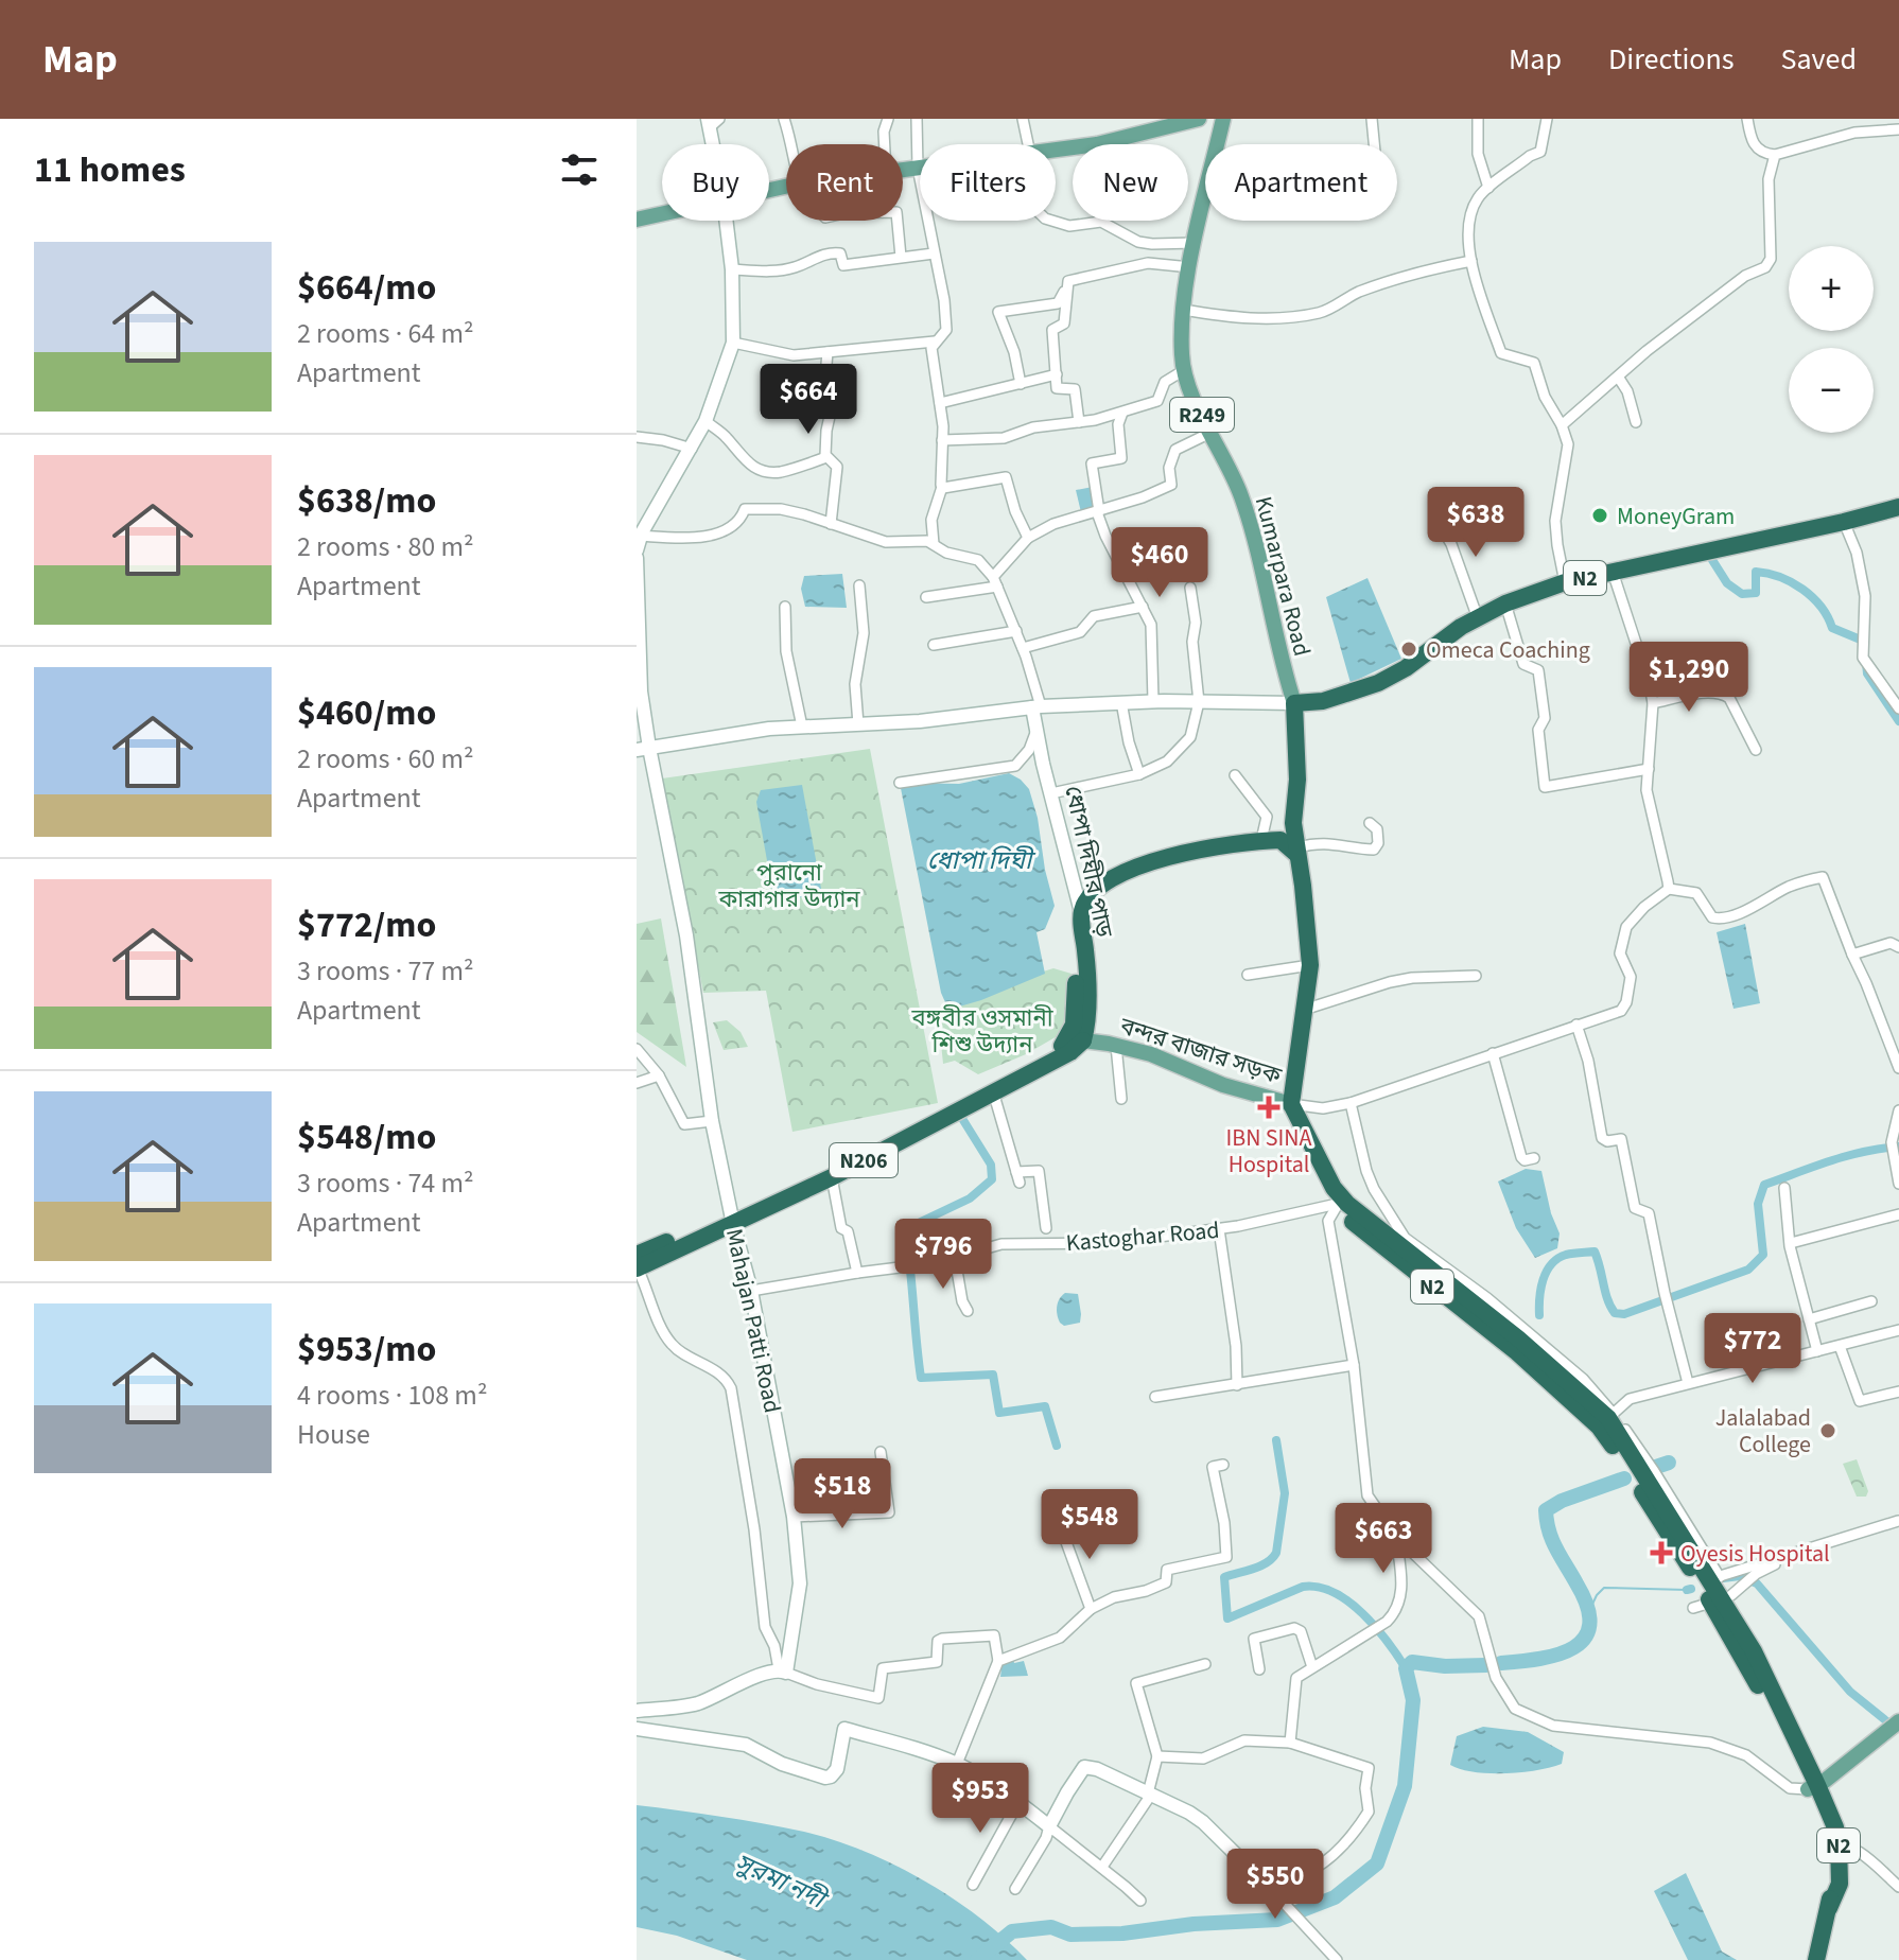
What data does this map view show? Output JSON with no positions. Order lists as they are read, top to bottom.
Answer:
{
  "streets": {
    "highway": [
      "N2",
      "ধোপা দিঘীর পাড়",
      "বন্দর বাজার সড়ক",
      "N206"
    ],
    "main road": ["R249", "Kumarpara Road", "Mahajan Patti Road"],
    "street": ["Kastoghar Road"]
  },
  "crossings": [
    ["Kumarpara Road", "N2"],
    ["N2", "বন্দর বাজার সড়ক"],
    ["N2", "Kastoghar Road"],
    ["ধোপা দিঘীর পাড়", "বন্দর বাজার সড়ক"],
    ["ধোপা দিঘীর পাড়", "N206"],
    ["বন্দর বাজার সড়ক", "N206"],
    ["বন্দর বাজার সড়ক", "Mahajan Patti Road"],
    ["N206", "Mahajan Patti Road"],
    ["Kastoghar Road", "Mahajan Patti Road"]
  ],
  "water": ["ধোপা দিঘী", "সুরমা নদী"],
  "parks": ["পুরানো কারাগার উদ্যান", "বঙ্গবীর ওসমানী শিশু উদ্যান"],
  "places": {
    "other": ["MoneyGram", "Omeca Coaching", "Jalalabad College"],
    "health": ["IBN SINA Hospital", "Oyesis Hospital"]
  },
  "page": {
    "header": "Map",
    "nav": ["Map", "Directions", "Saved"],
    "heading": "11 homes",
    "chip": [
      "Buy",
      "Rent",
      "Filters",
      "New",
      "Apartment"
    ],
    "list": [
      {
        "name": "$664/mo",
        "note": "2 rooms · 64 m² · Apartment"
      },
      {
        "name": "$638/mo",
        "note": "2 rooms · 80 m² · Apartment"
      },
      {
        "name": "$460/mo",
        "note": "2 rooms · 60 m² · Apartment"
      },
      {
        "name": "$772/mo",
        "note": "3 rooms · 77 m² · Apartment"
      },
      {
        "name": "$548/mo",
        "note": "3 rooms · 74 m² · Apartment"
      },
      {
        "name": "$953/mo",
        "note": "4 rooms · 108 m² · House"
      }
    ],
    "map_buttons": ["+", "−"],
    "price": [
      "$664",
      "$638",
      "$460",
      "$1,290",
      "$796",
      "$772",
      "$518",
      "$548",
      "$663",
      "$953",
      "$550"
    ]
  }
}
